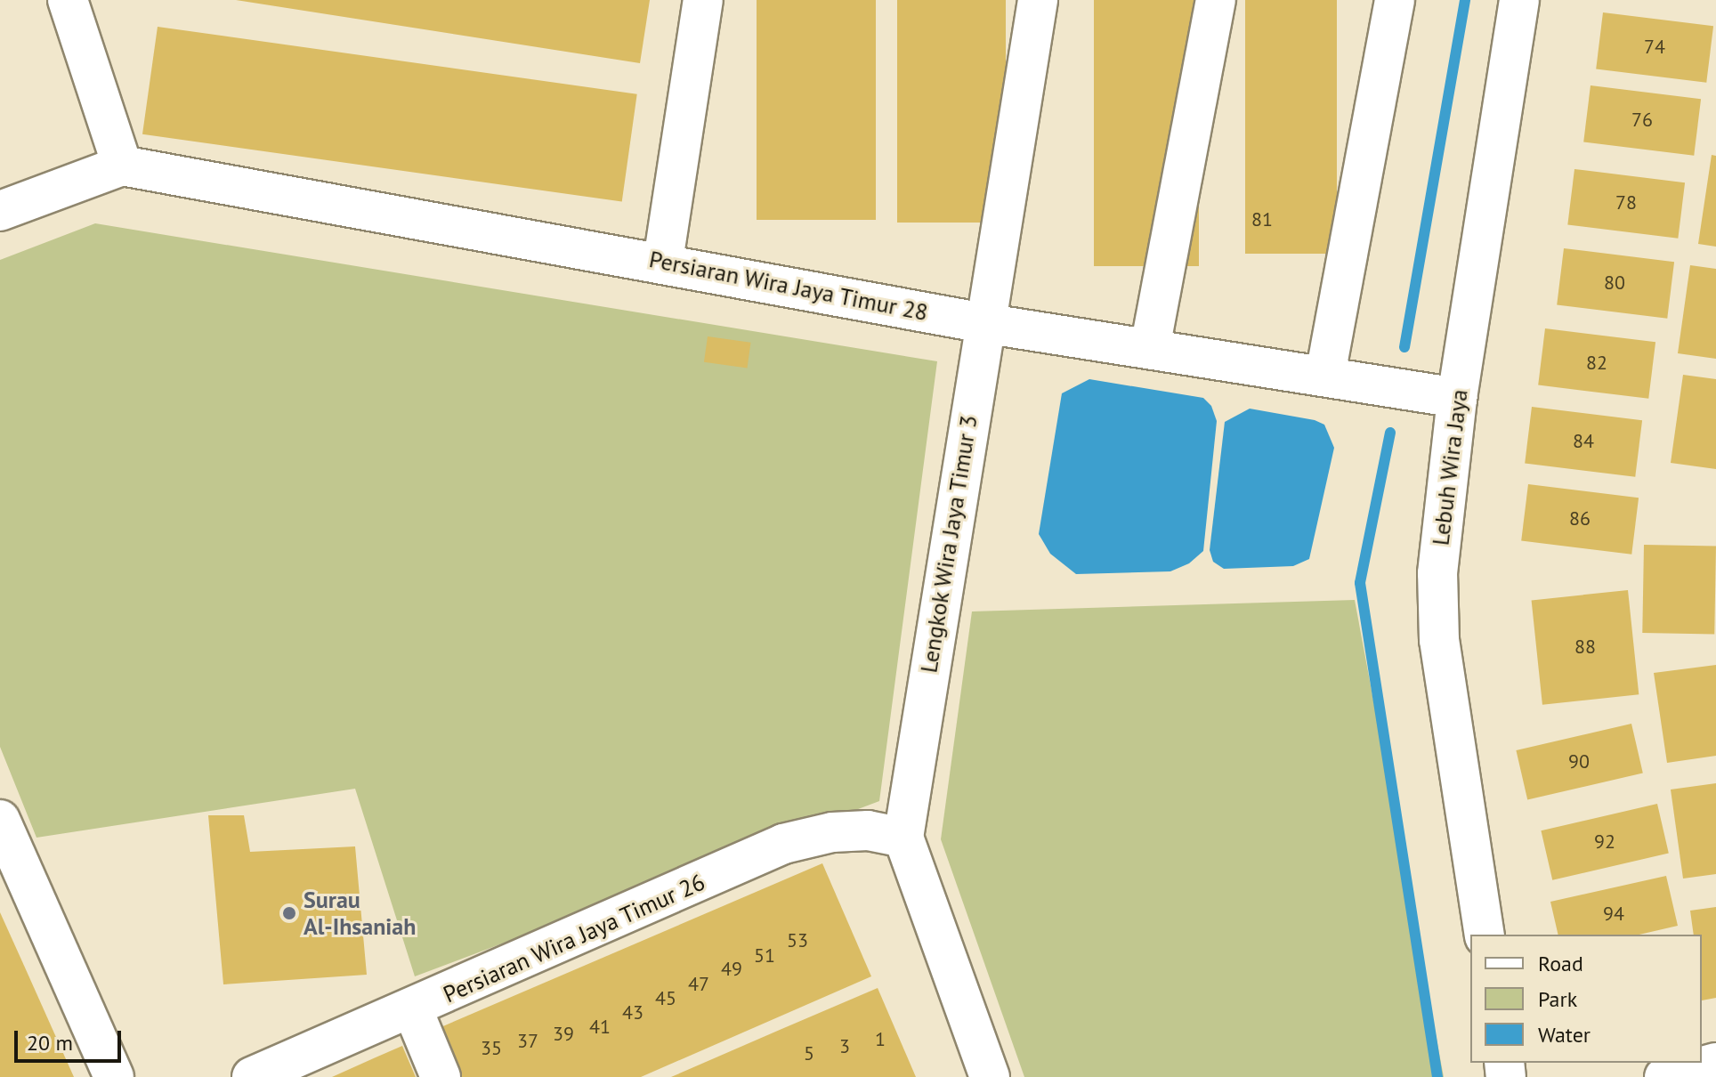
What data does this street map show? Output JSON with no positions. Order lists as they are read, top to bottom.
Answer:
{
  "streets": {
    "street": [
      "Persiaran Wira Jaya Timur 28",
      "Lebuh Wira Jaya",
      "Lengkok Wira Jaya Timur 3",
      "Persiaran Wira Jaya Timur 26"
    ]
  },
  "crossings": [
    ["Persiaran Wira Jaya Timur 28", "Lebuh Wira Jaya"],
    ["Persiaran Wira Jaya Timur 28", "Lengkok Wira Jaya Timur 3"],
    ["Lengkok Wira Jaya Timur 3", "Persiaran Wira Jaya Timur 26"]
  ],
  "places": ["Surau Al-Ihsaniah"],
  "house_numbers": [
    "74",
    "76",
    "78",
    "81",
    "80",
    "82",
    "84",
    "86",
    "88",
    "90",
    "92",
    "94",
    "53",
    "51",
    "49",
    "47",
    "45",
    "43",
    "41",
    "39",
    "1",
    "37",
    "3",
    "35",
    "5"
  ],
  "legend": ["Road", "Park", "Water"],
  "scale_bar": "20 m"
}
